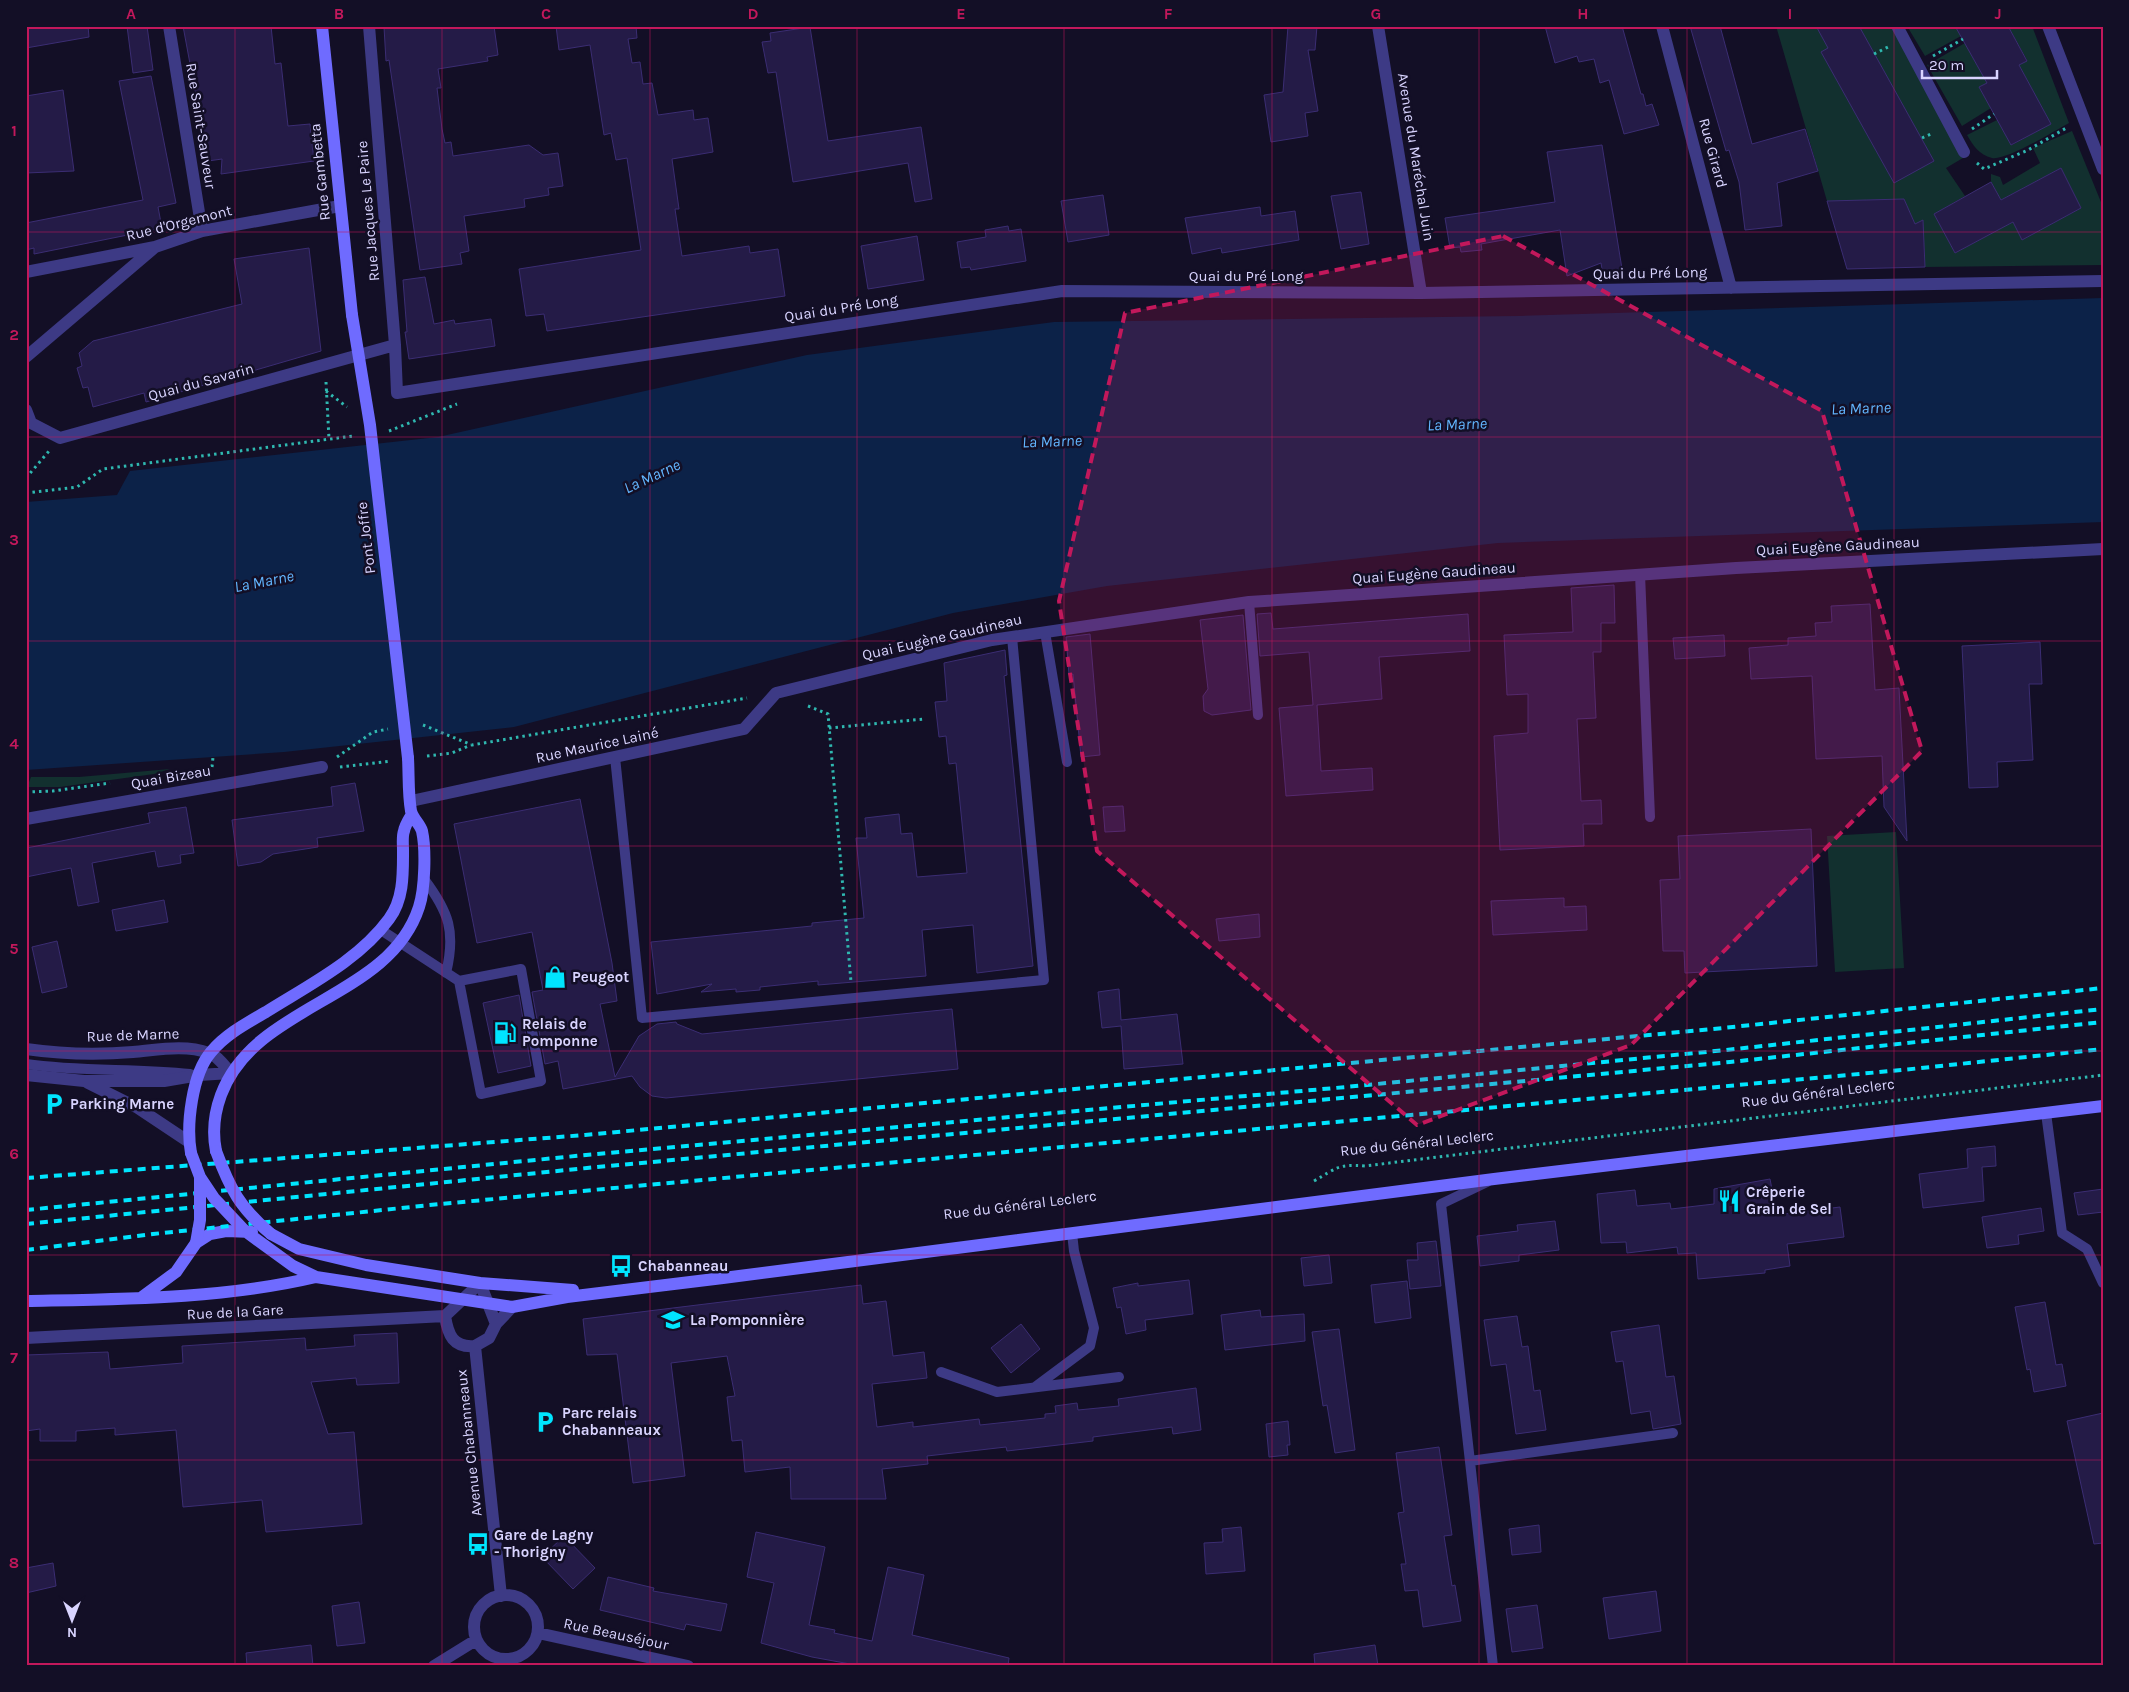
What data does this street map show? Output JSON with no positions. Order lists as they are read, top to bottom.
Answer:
{
  "streets": {
    "main road": ["Rue Gambetta", "Pont Joffre", "Rue de la Gare"],
    "street": [
      "Rue Saint-Sauveur",
      "Rue Girard",
      "Avenue du Maréchal Juin",
      "Rue Jacques Le Paire",
      "Rue d'Orgemont",
      "Quai du Pré Long",
      "Quai du Savarin",
      "Quai Eugène Gaudineau",
      "Rue Maurice Lainé",
      "Quai Bizeau",
      "Rue de Marne",
      "Avenue Chabanneaux",
      "Rue Beauséjour"
    ],
    "path": ["Rue du Général Leclerc"]
  },
  "crossings": [
    ["Rue Saint-Sauveur", "Rue d'Orgemont"],
    ["Rue Girard", "Quai du Pré Long"],
    ["Avenue du Maréchal Juin", "Quai du Pré Long"],
    ["Rue Gambetta", "Rue d'Orgemont"],
    ["Rue Gambetta", "Pont Joffre"],
    ["Rue Jacques Le Paire", "Quai du Pré Long"],
    ["Rue Jacques Le Paire", "Quai du Savarin"],
    ["Pont Joffre", "Rue Maurice Lainé"],
    ["Quai Eugène Gaudineau", "Rue Maurice Lainé"],
    ["Rue de la Gare", "Avenue Chabanneaux"],
    ["Avenue Chabanneaux", "Rue Beauséjour"]
  ],
  "water": ["La Marne"],
  "places": {
    "shop": ["Peugeot"],
    "fuel station": ["Relais de Pomponne"],
    "parking": ["Parking Marne", "Parc relais Chabanneaux"],
    "restaurant": ["Crêperie Grain de Sel"],
    "bus stop": ["Chabanneau", "Gare de Lagny - Thorigny"],
    "school or university": ["La Pomponnière"]
  },
  "scale_bar": "20 m",
  "north": "bottom",
  "grid": {
    "columns": [
      "A",
      "B",
      "C",
      "D",
      "E",
      "F",
      "G",
      "H",
      "I",
      "J"
    ],
    "rows": [
      "1",
      "2",
      "3",
      "4",
      "5",
      "6",
      "7",
      "8"
    ]
  }
}
